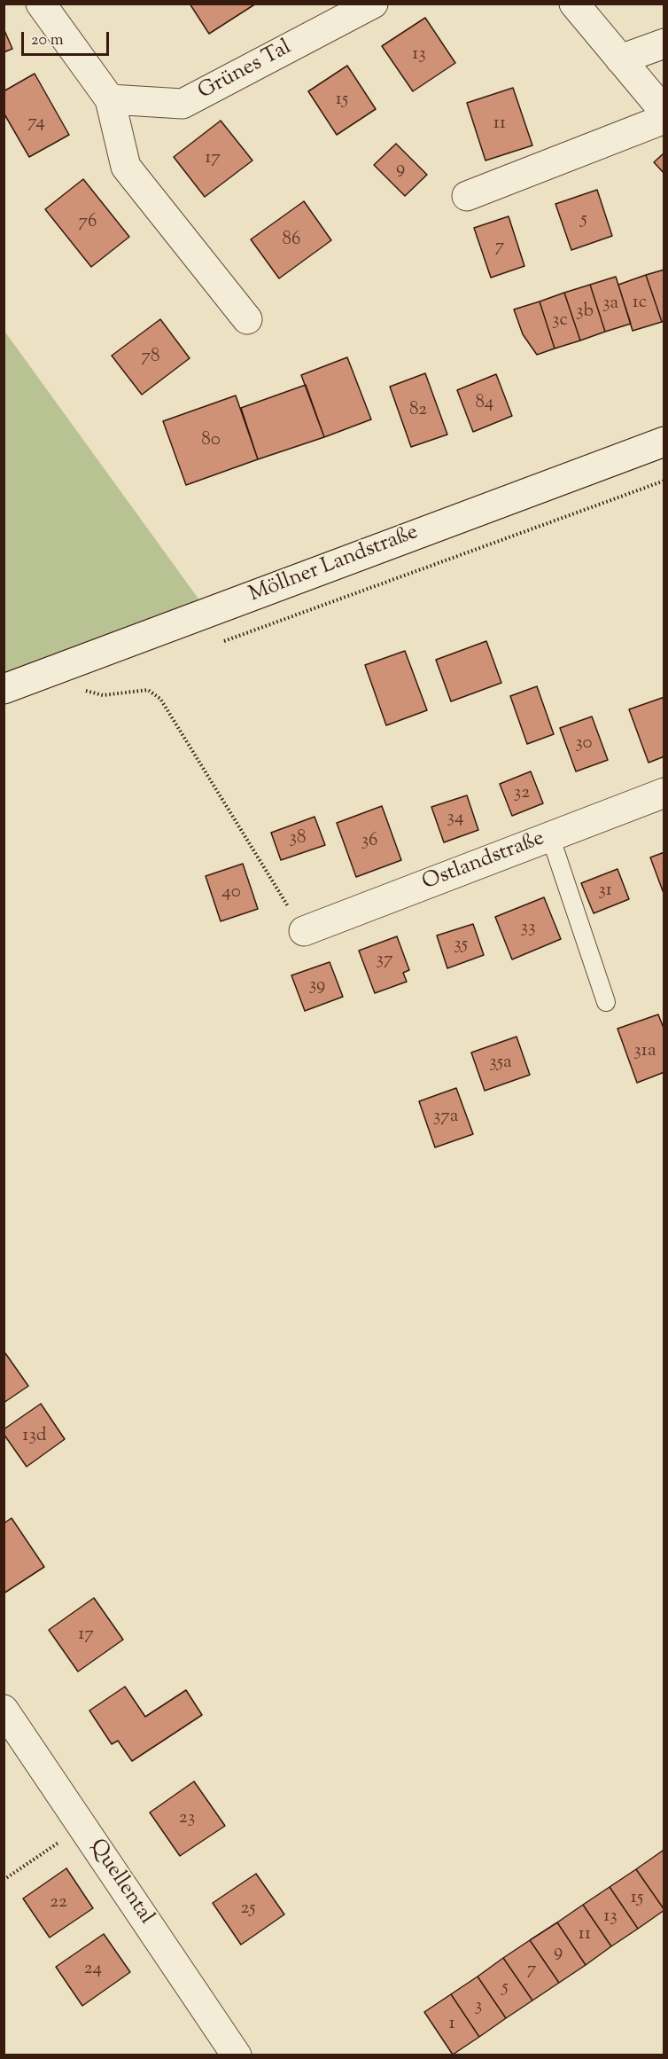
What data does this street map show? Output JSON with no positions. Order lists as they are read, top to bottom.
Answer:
{
  "streets": {
    "street": [
      "Grünes Tal",
      "Möllner Landstraße",
      "Ostlandstraße",
      "Quellental"
    ]
  },
  "house_numbers": [
    "13",
    "15",
    "74",
    "11",
    "17",
    "9",
    "5",
    "76",
    "86",
    "7",
    "1c",
    "3a",
    "3b",
    "3c",
    "78",
    "84",
    "82",
    "80",
    "30",
    "32",
    "34",
    "38",
    "36",
    "31",
    "40",
    "33",
    "35",
    "37",
    "39",
    "31a",
    "35a",
    "37a",
    "13d",
    "17",
    "23",
    "15",
    "22",
    "25",
    "13",
    "11",
    "9",
    "24",
    "7",
    "5",
    "3",
    "1"
  ],
  "scale_bar": "20 m"
}
